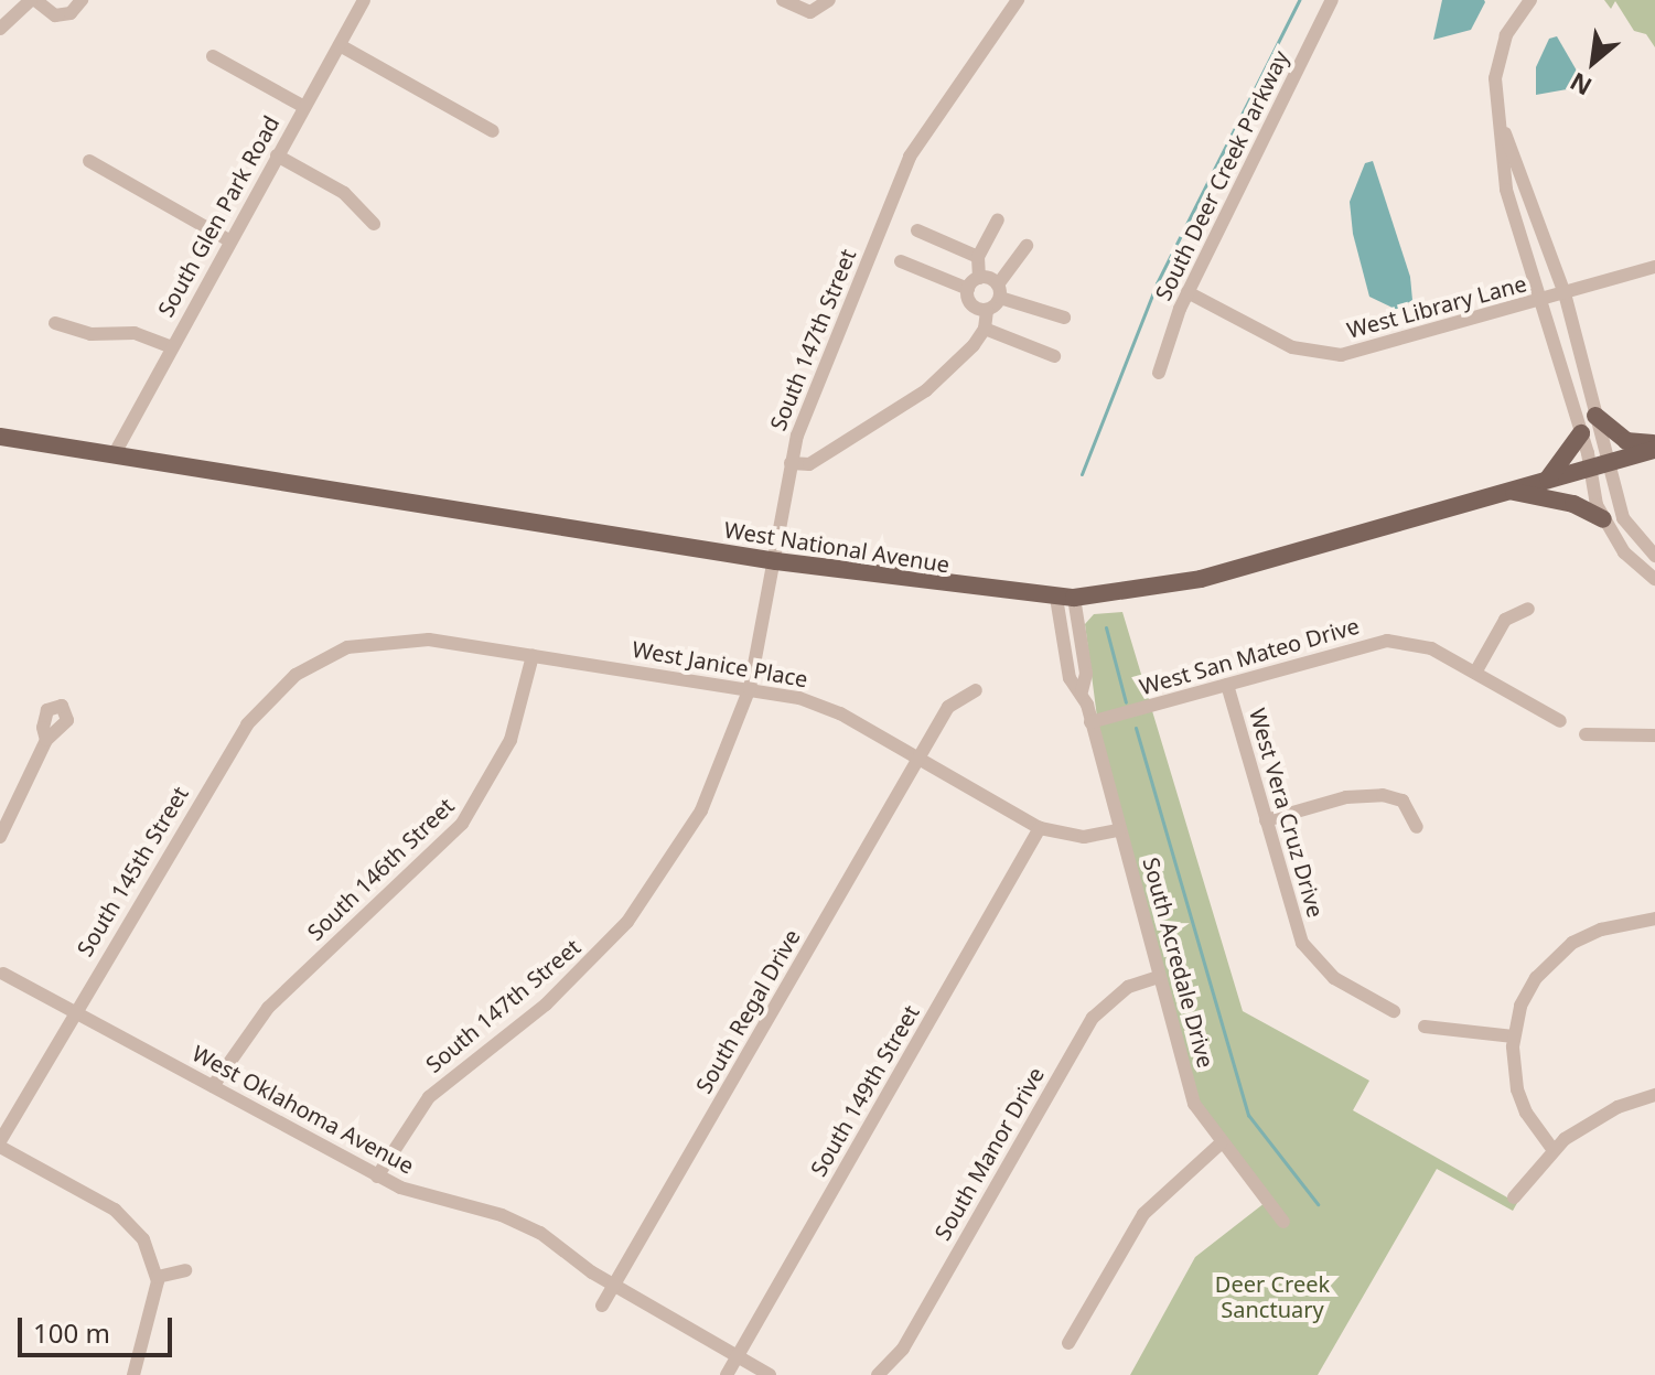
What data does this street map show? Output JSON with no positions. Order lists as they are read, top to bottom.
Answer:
{
  "streets": {
    "main road": ["West National Avenue"],
    "street": [
      "South Deer Creek Parkway",
      "South Glen Park Road",
      "West Library Lane",
      "South 147th Street",
      "West San Mateo Drive",
      "West Janice Place",
      "West Vera Cruz Drive",
      "South 146th Street",
      "South 145th Street",
      "South Acredale Drive",
      "South Regal Drive",
      "South 149th Street",
      "West Oklahoma Avenue",
      "South Manor Drive"
    ]
  },
  "crossings": [
    ["South Deer Creek Parkway", "West Library Lane"],
    ["South Glen Park Road", "West National Avenue"],
    ["South 147th Street", "West National Avenue"],
    ["South 147th Street", "West Janice Place"],
    ["South 147th Street", "West Oklahoma Avenue"],
    ["West National Avenue", "South Acredale Drive"],
    ["West San Mateo Drive", "West Vera Cruz Drive"],
    ["West San Mateo Drive", "South Acredale Drive"],
    ["West Janice Place", "South 146th Street"],
    ["West Janice Place", "South 145th Street"],
    ["West Janice Place", "South Acredale Drive"],
    ["West Janice Place", "South Regal Drive"],
    ["West Janice Place", "South 149th Street"],
    ["South 146th Street", "West Oklahoma Avenue"],
    ["South 145th Street", "West Oklahoma Avenue"],
    ["South Acredale Drive", "South Manor Drive"],
    ["South Regal Drive", "West Oklahoma Avenue"],
    ["South 149th Street", "West Oklahoma Avenue"]
  ],
  "parks": ["Deer Creek Sanctuary"],
  "scale_bar": "100 m",
  "north": "bottom left"
}
